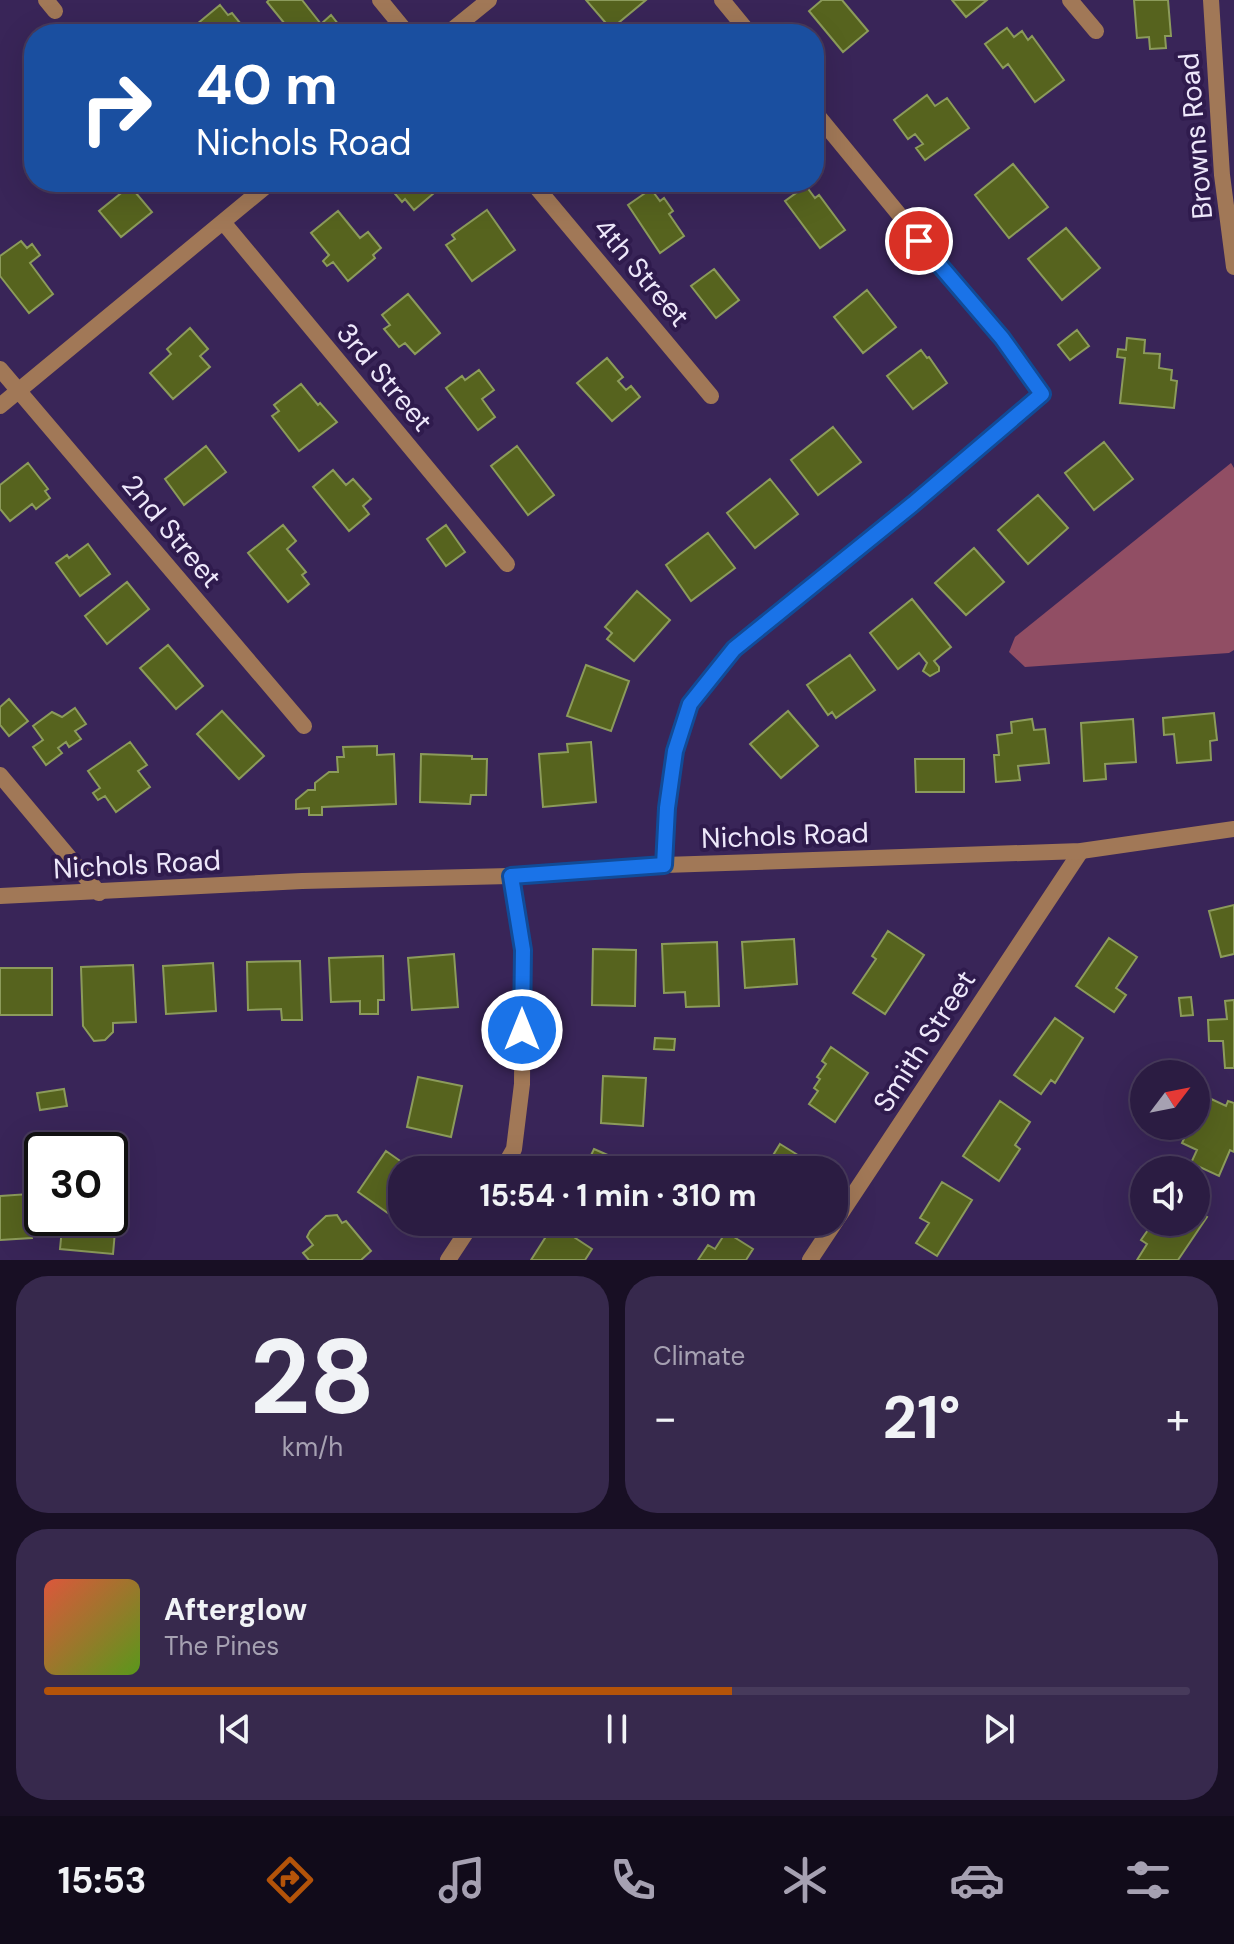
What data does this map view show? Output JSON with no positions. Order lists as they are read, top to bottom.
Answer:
{
  "streets": {
    "street": [
      "Browns Road",
      "4th Street",
      "3rd Street",
      "2nd Street",
      "Nichols Road",
      "Smith Street"
    ]
  },
  "crossings": [
    ["Nichols Road", "Smith Street"]
  ],
  "north": "top right",
  "page": {
    "turn": ["40 m", "Nichols Road"],
    "limit": "30",
    "trip": "15:54 · 1 min · 310 m",
    "tile": [
      ["28", "km/h"],
      "Climate"
    ],
    "heat": ["−", "21°", "+"],
    "song": ["Afterglow", "The Pines"],
    "tabs": "15:53"
  }
}
